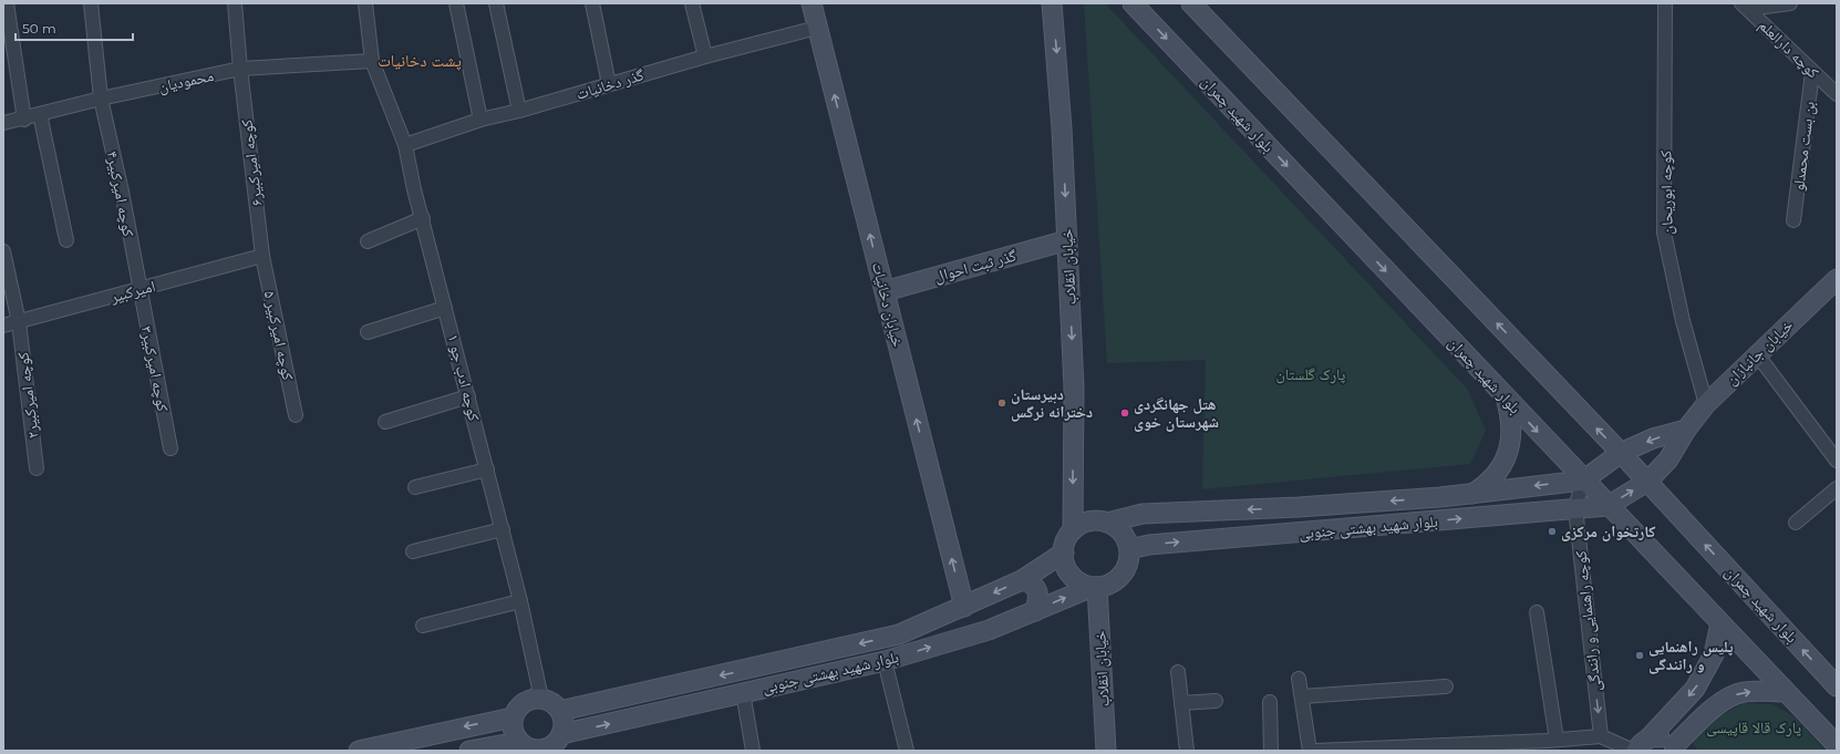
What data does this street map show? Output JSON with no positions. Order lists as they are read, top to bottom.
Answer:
{
  "streets": {
    "main road": [
      "بلوار شهید چمران",
      "گذر ثبت احوال",
      "خیابان انقلاب",
      "خیابان دخانیات",
      "خیابان جانبازان",
      "بلوار شهید بهشتی جنوبی"
    ],
    "street": [
      "کوچه دارالعلم",
      "محمودیان",
      "گذر دخانیات",
      "بن بست محمدلو",
      "کوچه امیرکبیر۶",
      "کوچه ابوریحان",
      "کوچه امیرکبیر۴",
      "امیرکبیر",
      "کوچه امیرکبیر ۵",
      "کوچه امیرکبیر۳",
      "کوچه ادب جو ۱",
      "کوچه امیرکبیر۲",
      "کوچه راهنمایی و رانندگی"
    ]
  },
  "crossings": [
    ["کوچه دارالعلم", "بن بست محمدلو"],
    ["محمودیان", "کوچه امیرکبیر۶"],
    ["محمودیان", "کوچه امیرکبیر۴"],
    ["محمودیان", "کوچه ادب جو ۱"],
    ["گذر دخانیات", "خیابان دخانیات"],
    ["گذر دخانیات", "کوچه ادب جو ۱"],
    ["بلوار شهید چمران", "خیابان جانبازان"],
    ["بلوار شهید چمران", "بلوار شهید بهشتی جنوبی"],
    ["بلوار شهید چمران", "کوچه راهنمایی و رانندگی"],
    ["کوچه امیرکبیر۶", "امیرکبیر"],
    ["کوچه امیرکبیر۶", "کوچه امیرکبیر ۵"],
    ["کوچه ابوریحان", "خیابان جانبازان"],
    ["کوچه امیرکبیر۴", "امیرکبیر"],
    ["کوچه امیرکبیر۴", "کوچه امیرکبیر۳"],
    ["گذر ثبت احوال", "خیابان انقلاب"],
    ["گذر ثبت احوال", "خیابان دخانیات"],
    ["خیابان انقلاب", "بلوار شهید بهشتی جنوبی"],
    ["امیرکبیر", "کوچه امیرکبیر ۵"],
    ["امیرکبیر", "کوچه امیرکبیر۳"],
    ["امیرکبیر", "کوچه امیرکبیر۲"],
    ["خیابان دخانیات", "بلوار شهید بهشتی جنوبی"],
    ["خیابان جانبازان", "بلوار شهید بهشتی جنوبی"],
    ["کوچه ادب جو ۱", "بلوار شهید بهشتی جنوبی"],
    ["بلوار شهید بهشتی جنوبی", "کوچه راهنمایی و رانندگی"]
  ],
  "one_way": ["خیابان انقلاب", "خیابان دخانیات"],
  "districts": ["پشت دخانیات"],
  "parks": ["پارک گلستان", "پارک قالا قاپیسی"],
  "places": [
    "دبیرستان دخترانه نرگس",
    "هتل جهانگردی شهرستان خوی",
    "کارتخوان مرکزی",
    "پلیس راهنمایی و رانندگی"
  ],
  "scale_bar": "50 m"
}
